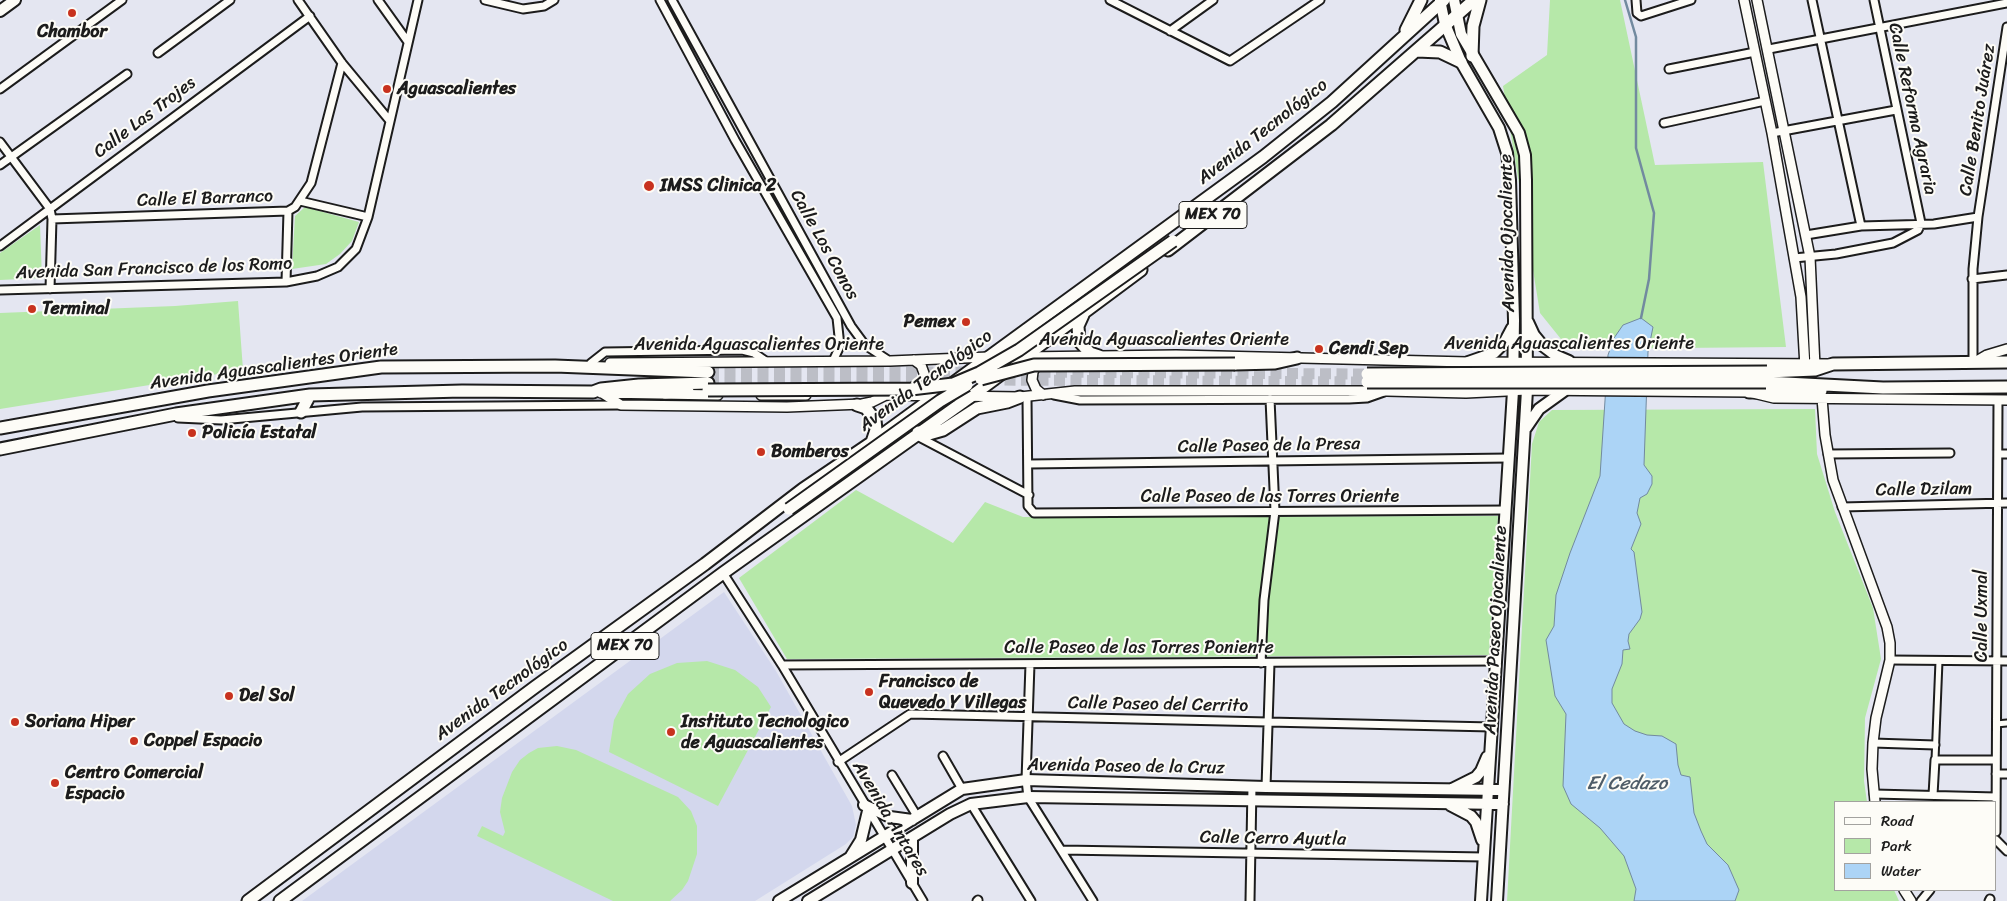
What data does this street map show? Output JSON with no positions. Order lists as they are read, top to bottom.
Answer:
{
  "streets": {
    "main road": [
      "Avenida Tecnológico",
      "MEX 70",
      "Avenida Ojocaliente",
      "Avenida Aguascalientes Oriente",
      "Avenida Paseo Ojocaliente",
      "Avenida Paseo de la Cruz"
    ],
    "street": [
      "Calle Reforma Agraria",
      "Calle Las Trojes",
      "Calle Benito Juárez",
      "Calle El Barranco",
      "Calle Los Conos",
      "Avenida San Francisco de los Romo",
      "Calle Paseo de la Presa",
      "Calle Dzilam",
      "Calle Paseo de las Torres Oriente",
      "Calle Uxmal",
      "Calle Paseo de las Torres Poniente",
      "Calle Paseo del Cerrito",
      "Avenida Antares",
      "Calle Cerro Ayutla"
    ]
  },
  "crossings": [
    ["Calle Benito Juárez", "Avenida Aguascalientes Oriente"],
    ["Avenida Tecnológico", "Avenida Ojocaliente"],
    ["Avenida Tecnológico", "Avenida Aguascalientes Oriente"],
    ["Avenida Tecnológico", "Avenida Antares"],
    ["Avenida Ojocaliente", "Avenida Aguascalientes Oriente"],
    ["Avenida Ojocaliente", "Avenida Paseo Ojocaliente"],
    ["Calle Los Conos", "Avenida Aguascalientes Oriente"],
    ["Avenida Aguascalientes Oriente", "Calle Uxmal"],
    ["Avenida Aguascalientes Oriente", "Avenida Paseo Ojocaliente"],
    ["Calle Paseo de la Presa", "Avenida Paseo Ojocaliente"],
    ["Calle Dzilam", "Calle Uxmal"],
    ["Calle Paseo de las Torres Oriente", "Avenida Paseo Ojocaliente"],
    ["Avenida Paseo Ojocaliente", "Calle Paseo de las Torres Poniente"],
    ["Avenida Paseo Ojocaliente", "Calle Paseo del Cerrito"],
    ["Avenida Paseo Ojocaliente", "Avenida Paseo de la Cruz"],
    ["Avenida Paseo Ojocaliente", "Calle Cerro Ayutla"],
    ["Calle Paseo de las Torres Poniente", "Avenida Antares"],
    ["Calle Paseo del Cerrito", "Avenida Antares"],
    ["Avenida Paseo de la Cruz", "Avenida Antares"]
  ],
  "water": ["El Cedazo"],
  "places": [
    "Chambor",
    "Aguascalientes",
    "IMSS Clinica 2",
    "Terminal",
    "Pemex",
    "Cendi Sep",
    "Policía Estatal",
    "Bomberos",
    "Francisco de Quevedo Y Villegas",
    "Del Sol",
    "Soriana Hiper",
    "Instituto Tecnologico de Aguascalientes",
    "Coppel Espacio",
    "Centro Comercial Espacio"
  ],
  "legend": ["Road", "Park", "Water"]
}
